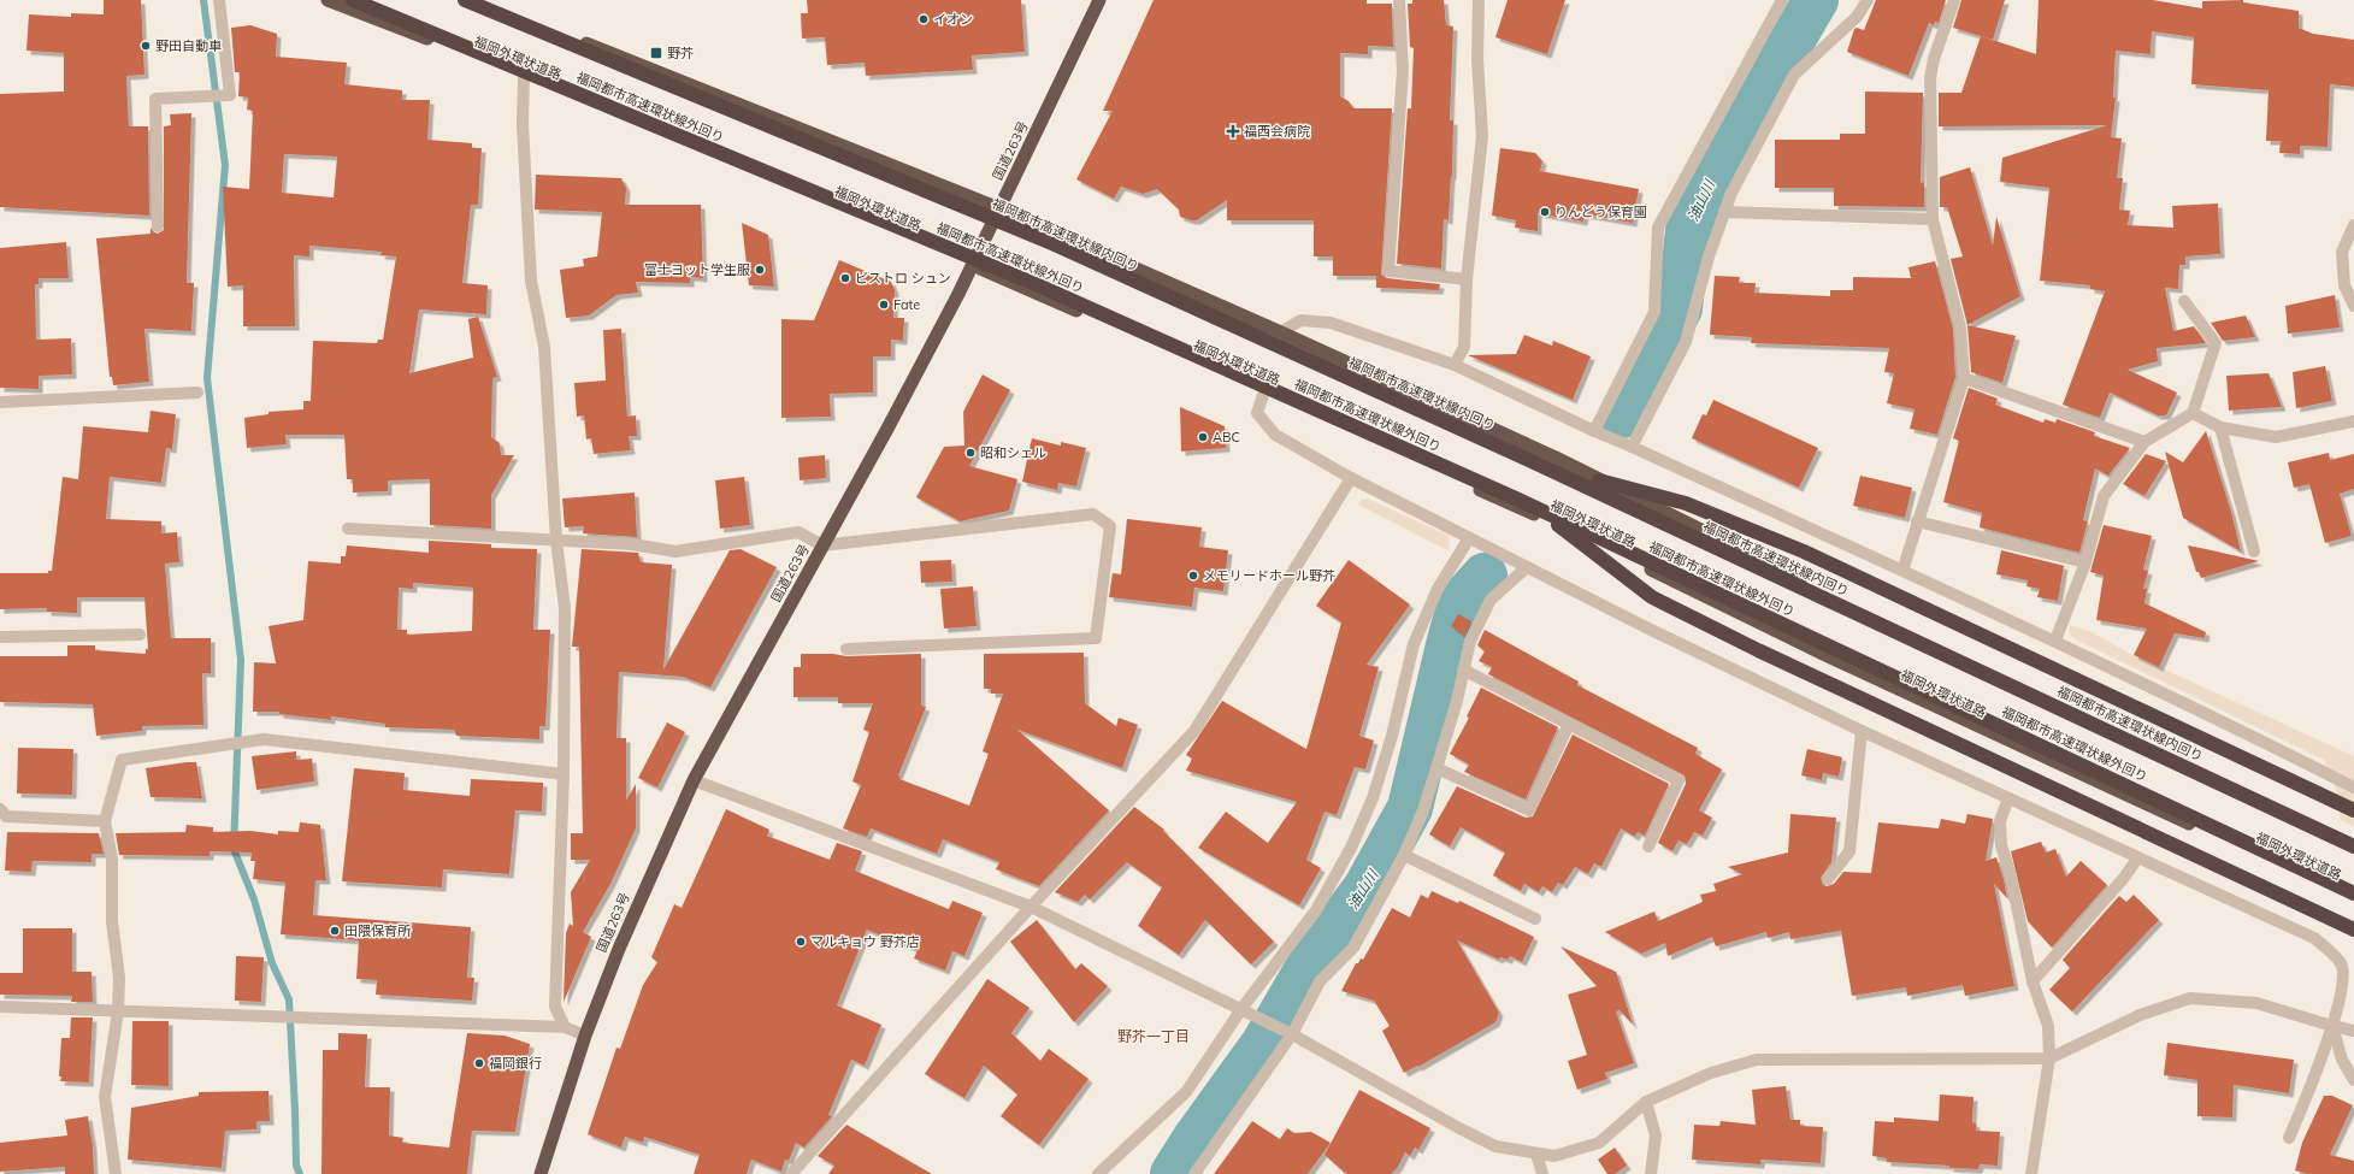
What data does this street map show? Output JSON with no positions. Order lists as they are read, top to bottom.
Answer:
{
  "streets": {
    "highway": [
      "福岡外環状道路",
      "福岡都市高速環状線外回り",
      "国道263号",
      "福岡都市高速環状線内回り"
    ]
  },
  "crossings": [
    ["福岡外環状道路", "国道263号"]
  ],
  "districts": ["野芥一丁目"],
  "water": ["油山川"],
  "places": {
    "other": [
      "イオン",
      "野田自動車",
      "りんどう保育園",
      "富士ヨット学生服",
      "ビストロ シュン",
      "Fate",
      "ABC",
      "昭和シェル",
      "メモリードホール野芥",
      "田隈保育所",
      "マルキョウ 野芥店",
      "福岡銀行"
    ],
    "transit": ["野芥"],
    "health": ["福西会病院"]
  }
}
